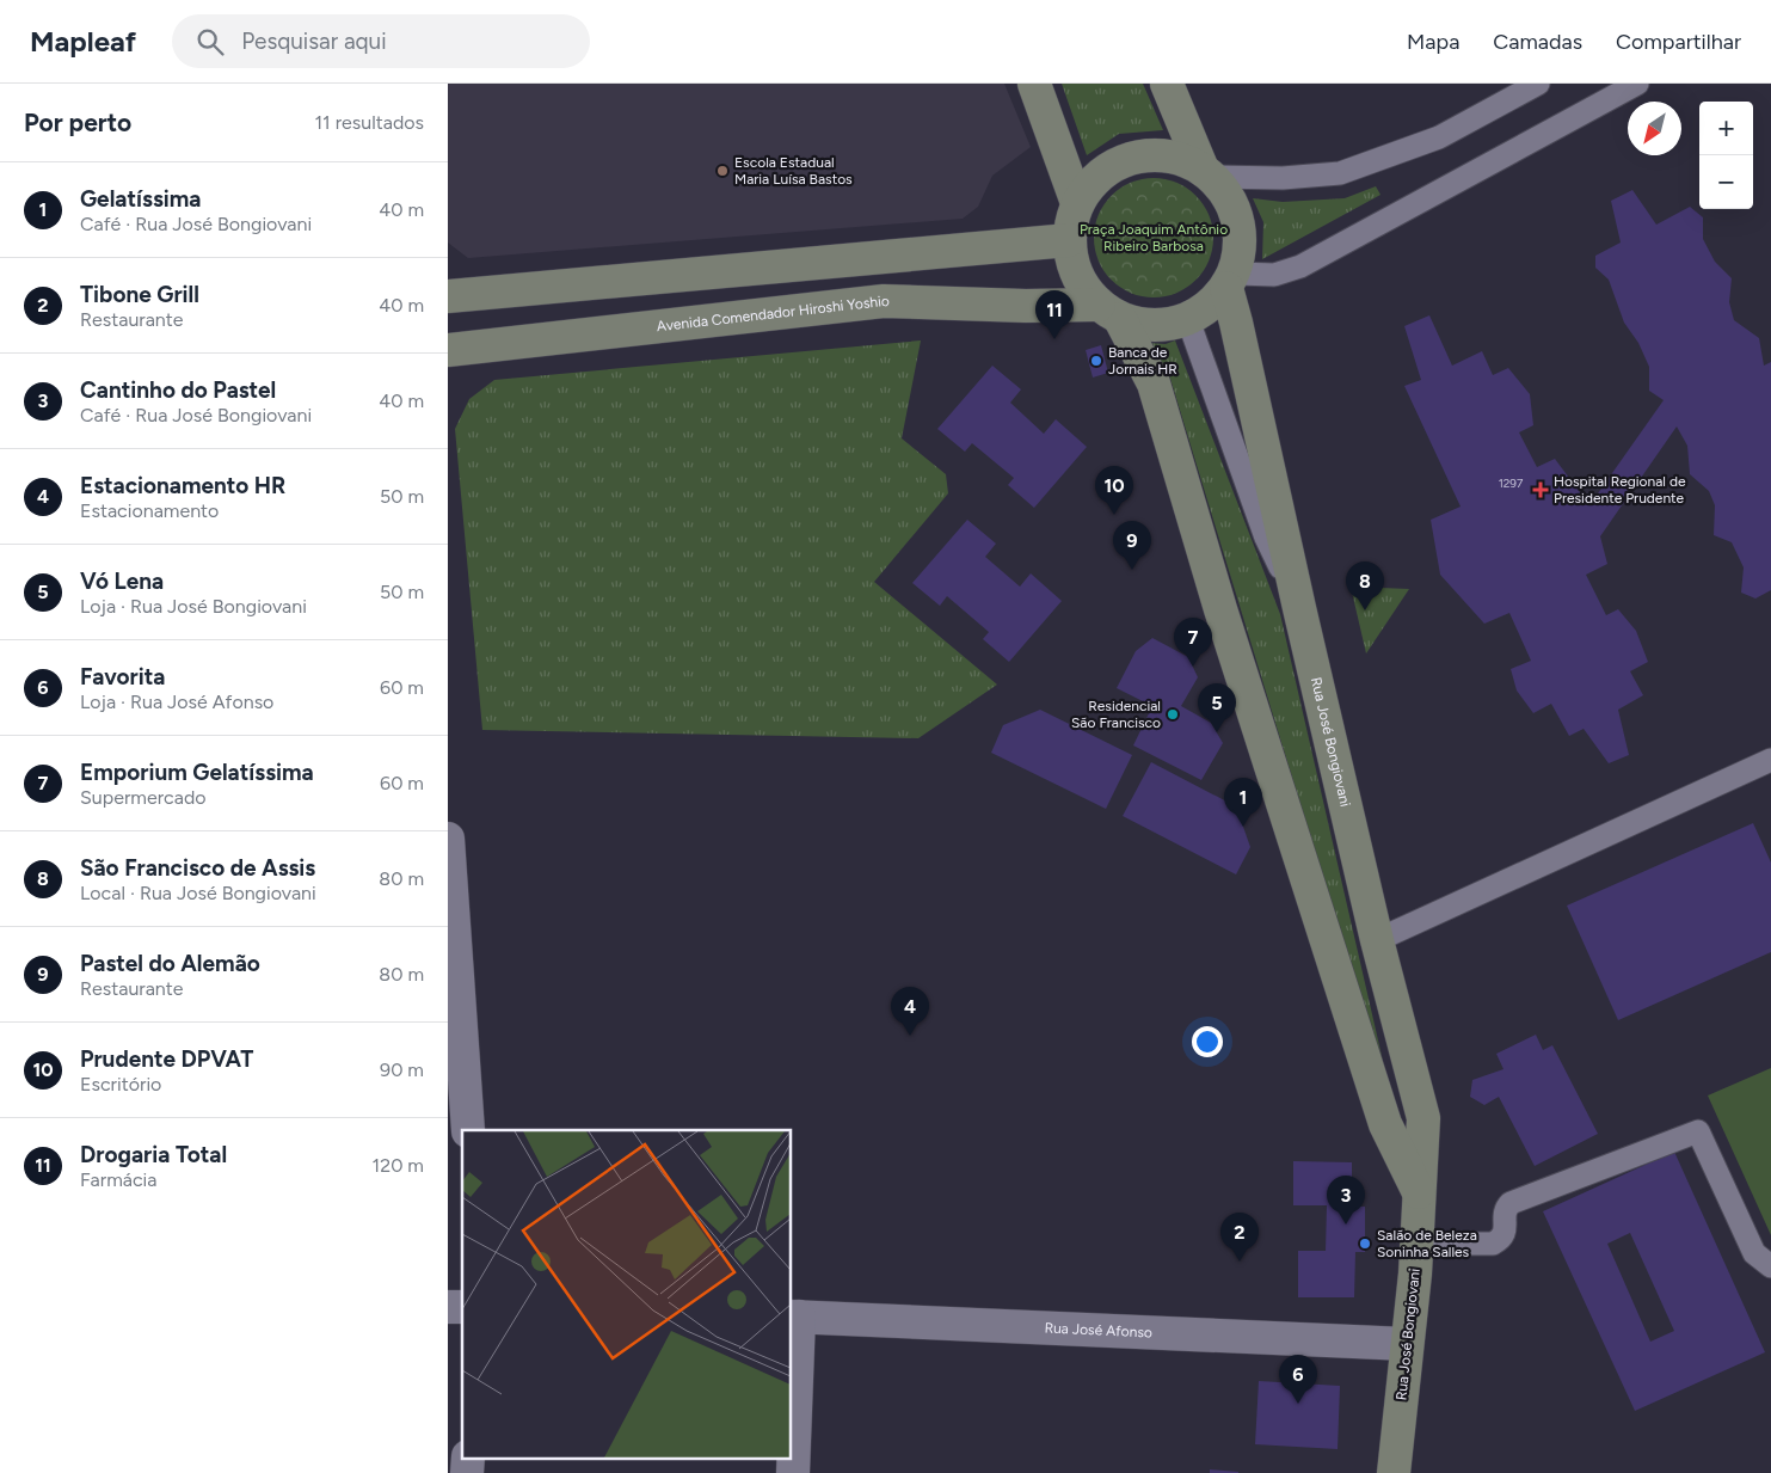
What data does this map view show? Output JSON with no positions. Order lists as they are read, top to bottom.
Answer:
{
  "streets": {
    "street": ["Avenida Comendador Hiroshi Yoshio", "Rua José Bongiovani", "Rua José Afonso"]
  },
  "crossings": [
    ["Avenida Comendador Hiroshi Yoshio", "Rua José Bongiovani"],
    ["Rua José Bongiovani", "Rua José Afonso"]
  ],
  "parks": ["Praça Joaquim Antônio Ribeiro Barbosa"],
  "places": {
    "other": [
      "Escola Estadual Maria Luísa Bastos",
      "Banca de Jornais HR",
      "Residencial São Francisco",
      "Salão de Beleza Soninha Salles"
    ],
    "health": ["Hospital Regional de Presidente Prudente"]
  },
  "house_numbers": ["1297"],
  "north": "bottom left",
  "page": {
    "header": "Mapleaf",
    "search": "Pesquisar aqui",
    "nav": ["Mapa", "Camadas", "Compartilhar"],
    "heading": ["Por perto", "11 resultados"],
    "map_buttons": ["+", "−"],
    "list": [
      {
        "mark": "1",
        "name": "Gelatíssima",
        "note": "Café · Rua José Bongiovani",
        "value": "40 m"
      },
      {
        "mark": "2",
        "name": "Tibone Grill",
        "note": "Restaurante",
        "value": "40 m"
      },
      {
        "mark": "3",
        "name": "Cantinho do Pastel",
        "note": "Café · Rua José Bongiovani",
        "value": "40 m"
      },
      {
        "mark": "4",
        "name": "Estacionamento HR",
        "note": "Estacionamento",
        "value": "50 m"
      },
      {
        "mark": "5",
        "name": "Vó Lena",
        "note": "Loja · Rua José Bongiovani",
        "value": "50 m"
      },
      {
        "mark": "6",
        "name": "Favorita",
        "note": "Loja · Rua José Afonso",
        "value": "60 m"
      },
      {
        "mark": "7",
        "name": "Emporium Gelatíssima",
        "note": "Supermercado",
        "value": "60 m"
      },
      {
        "mark": "8",
        "name": "São Francisco de Assis",
        "note": "Local · Rua José Bongiovani",
        "value": "80 m"
      },
      {
        "mark": "9",
        "name": "Pastel do Alemão",
        "note": "Restaurante",
        "value": "80 m"
      },
      {
        "mark": "10",
        "name": "Prudente DPVAT",
        "note": "Escritório",
        "value": "90 m"
      },
      {
        "mark": "11",
        "name": "Drogaria Total",
        "note": "Farmácia",
        "value": "120 m"
      }
    ],
    "pins": [
      "11",
      "10",
      "9",
      "8",
      "7",
      "5",
      "1",
      "4",
      "3",
      "2",
      "6"
    ]
  }
}
